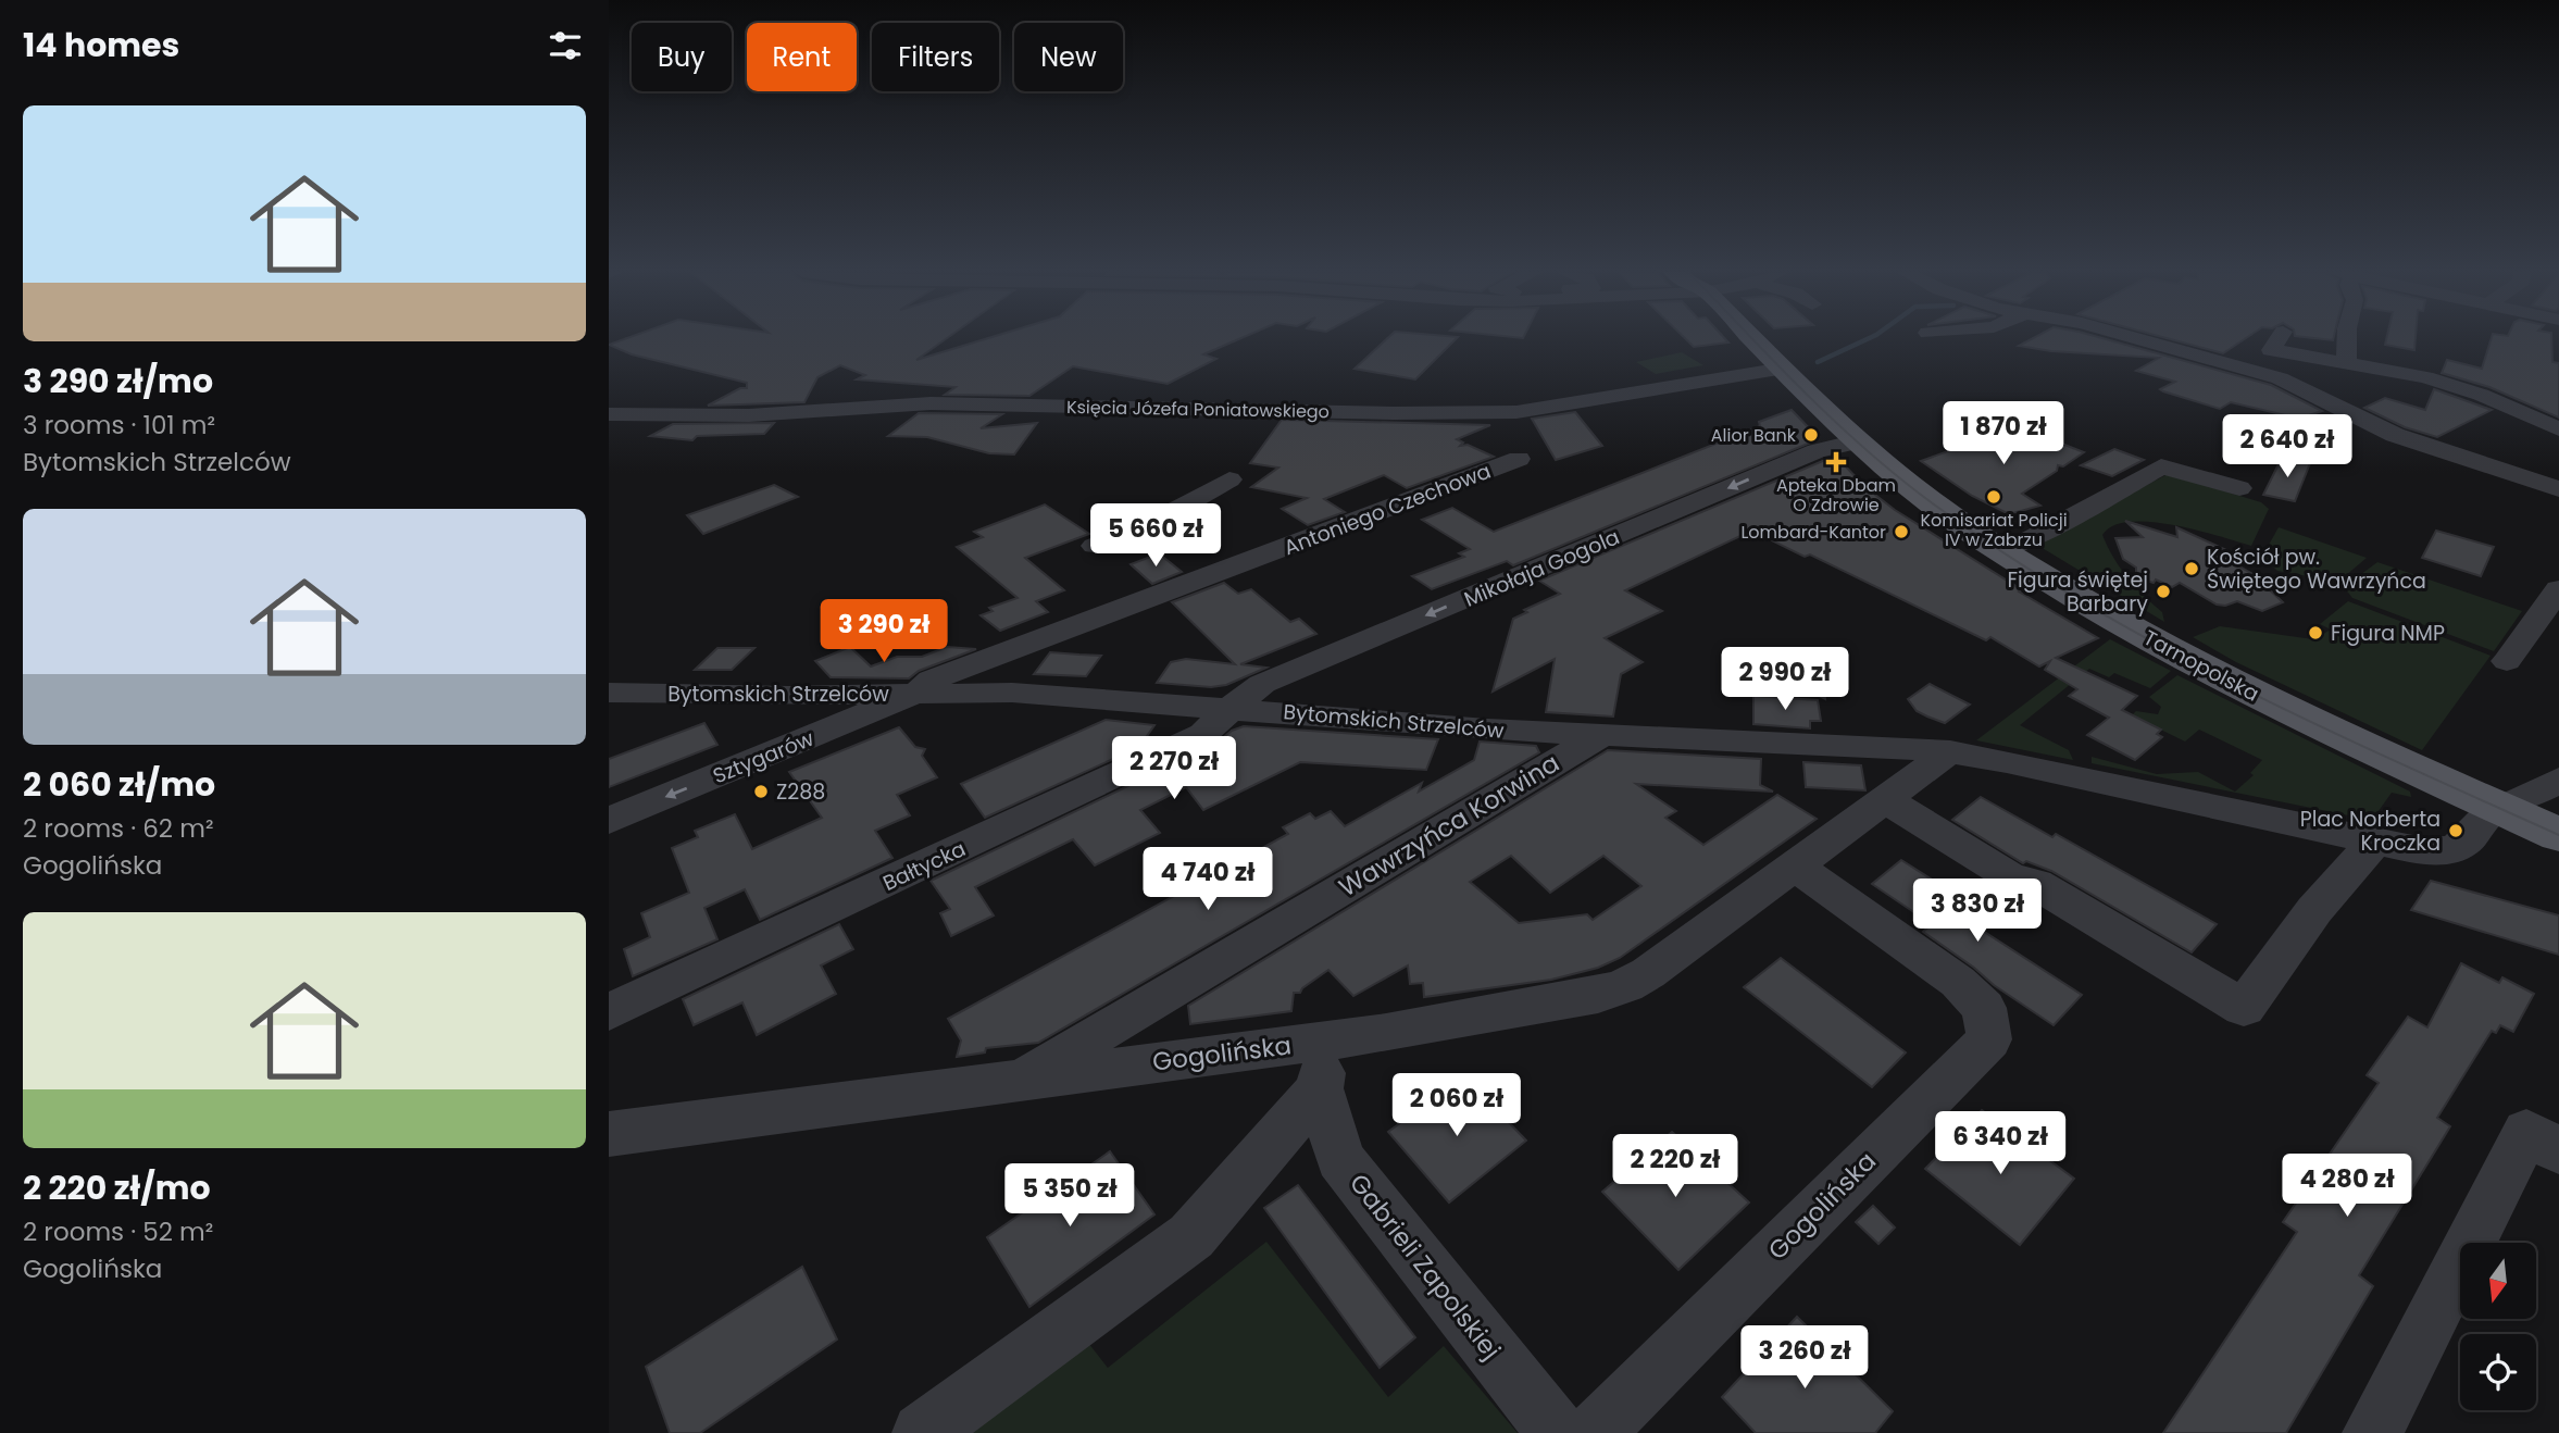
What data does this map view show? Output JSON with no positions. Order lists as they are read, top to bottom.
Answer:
{
  "streets": {
    "main road": ["Tarnopolska"],
    "street": [
      "Księcia Józefa Poniatowskiego",
      "Antoniego Czechowa",
      "Mikołaja Gogola",
      "Bytomskich Strzelców",
      "Sztygarów",
      "Wawrzyńca Korwina",
      "Bałtycka",
      "Gogolińska",
      "Gabrieli Zapolskiej"
    ]
  },
  "crossings": [
    ["Księcia Józefa Poniatowskiego", "Tarnopolska"],
    ["Antoniego Czechowa", "Bytomskich Strzelców"],
    ["Antoniego Czechowa", "Sztygarów"],
    ["Mikołaja Gogola", "Tarnopolska"],
    ["Mikołaja Gogola", "Bytomskich Strzelców"],
    ["Mikołaja Gogola", "Bałtycka"],
    ["Bytomskich Strzelców", "Sztygarów"],
    ["Bytomskich Strzelców", "Wawrzyńca Korwina"],
    ["Bytomskich Strzelców", "Bałtycka"],
    ["Bytomskich Strzelców", "Gogolińska"],
    ["Wawrzyńca Korwina", "Gogolińska"],
    ["Gogolińska", "Gabrieli Zapolskiej"]
  ],
  "one_way": ["Mikołaja Gogola", "Sztygarów"],
  "places": {
    "other": [
      "Alior Bank",
      "Komisariat Policji IV w Zabrzu",
      "Lombard-Kantor",
      "Kościół pw. Świętego Wawrzyńca",
      "Figura świętej Barbary",
      "Figura NMP",
      "Z288",
      "Plac Norberta Kroczka"
    ],
    "health": ["Apteka Dbam O Zdrowie"]
  },
  "north": "bottom",
  "page": {
    "heading": "14 homes",
    "chip": [
      "Buy",
      "Rent",
      "Filters",
      "New"
    ],
    "list": [
      {
        "name": "3 290 zł/mo",
        "note": "3 rooms · 101 m² · Bytomskich Strzelców"
      },
      {
        "name": "2 060 zł/mo",
        "note": "2 rooms · 62 m² · Gogolińska"
      },
      {
        "name": "2 220 zł/mo",
        "note": "2 rooms · 52 m² · Gogolińska"
      }
    ],
    "price": [
      "1 870 zł",
      "2 640 zł",
      "5 660 zł",
      "3 290 zł",
      "2 990 zł",
      "2 270 zł",
      "4 740 zł",
      "3 830 zł",
      "2 060 zł",
      "6 340 zł",
      "2 220 zł",
      "4 280 zł",
      "5 350 zł",
      "3 260 zł"
    ]
  }
}
